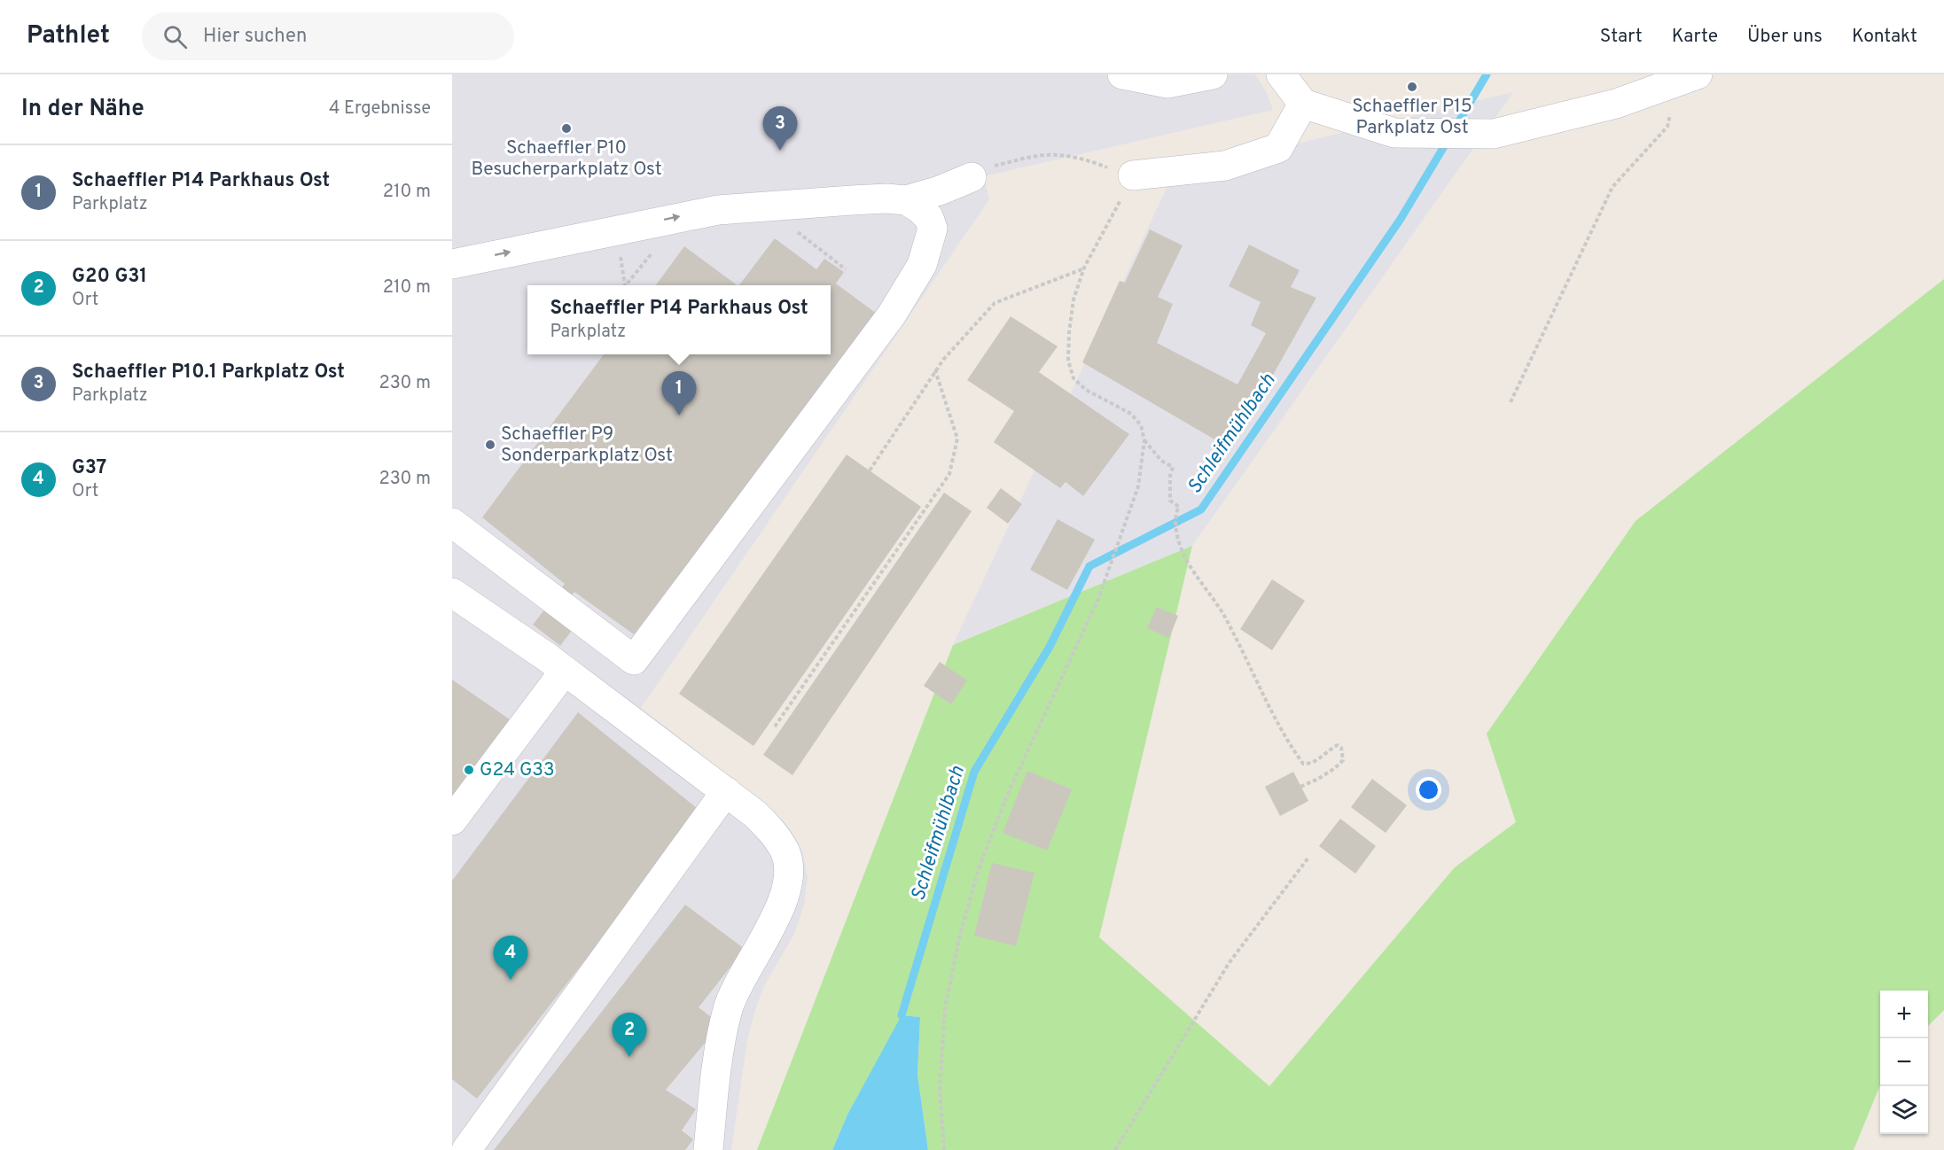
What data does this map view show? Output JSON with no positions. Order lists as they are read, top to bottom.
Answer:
{
  "water": ["Schleifmühlbach"],
  "places": [
    "Schaeffler P15 Parkplatz Ost",
    "Schaeffler P10 Besucherparkplatz Ost",
    "Schaeffler P9 Sonderparkplatz Ost",
    "G24 G33"
  ],
  "page": {
    "header": "Pathlet",
    "search": "Hier suchen",
    "nav": [
      "Start",
      "Karte",
      "Über uns",
      "Kontakt"
    ],
    "heading": ["In der Nähe", "4 Ergebnisse"],
    "pins": [
      "3",
      "1",
      "4",
      "2"
    ],
    "list": [
      {
        "mark": "1",
        "name": "Schaeffler P14 Parkhaus Ost",
        "note": "Parkplatz",
        "value": "210 m"
      },
      {
        "mark": "2",
        "name": "G20 G31",
        "note": "Ort",
        "value": "210 m"
      },
      {
        "mark": "3",
        "name": "Schaeffler P10.1 Parkplatz Ost",
        "note": "Parkplatz",
        "value": "230 m"
      },
      {
        "mark": "4",
        "name": "G37",
        "note": "Ort",
        "value": "230 m"
      }
    ],
    "popup": ["Schaeffler P14 Parkhaus Ost", "Parkplatz"],
    "map_buttons": ["+", "−"]
  }
}
